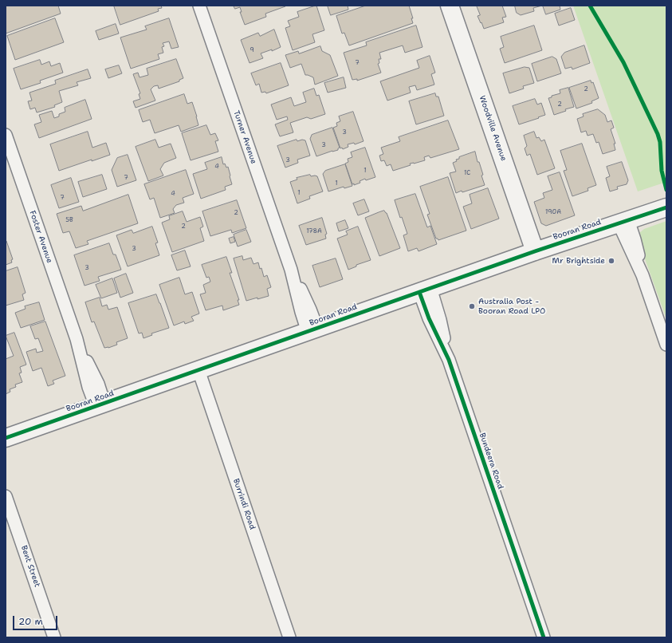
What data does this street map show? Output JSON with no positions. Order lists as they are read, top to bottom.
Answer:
{
  "streets": {
    "street": [
      "Woodville Avenue",
      "Turner Avenue",
      "Booran Road",
      "Foster Avenue",
      "Bundeera Road",
      "Burrindi Road",
      "Bent Street"
    ]
  },
  "crossings": [
    ["Woodville Avenue", "Booran Road"],
    ["Turner Avenue", "Booran Road"],
    ["Booran Road", "Foster Avenue"],
    ["Booran Road", "Bundeera Road"],
    ["Booran Road", "Burrindi Road"]
  ],
  "places": ["Mr Brightside", "Australia Post - Booran Road LPO"],
  "house_numbers": [
    "9",
    "7",
    "2",
    "2",
    "3",
    "3",
    "3",
    "4",
    "1",
    "1C",
    "7",
    "1",
    "1",
    "4",
    "7",
    "190A",
    "2",
    "5B",
    "2",
    "178A",
    "3",
    "3"
  ],
  "scale_bar": "20 m"
}
